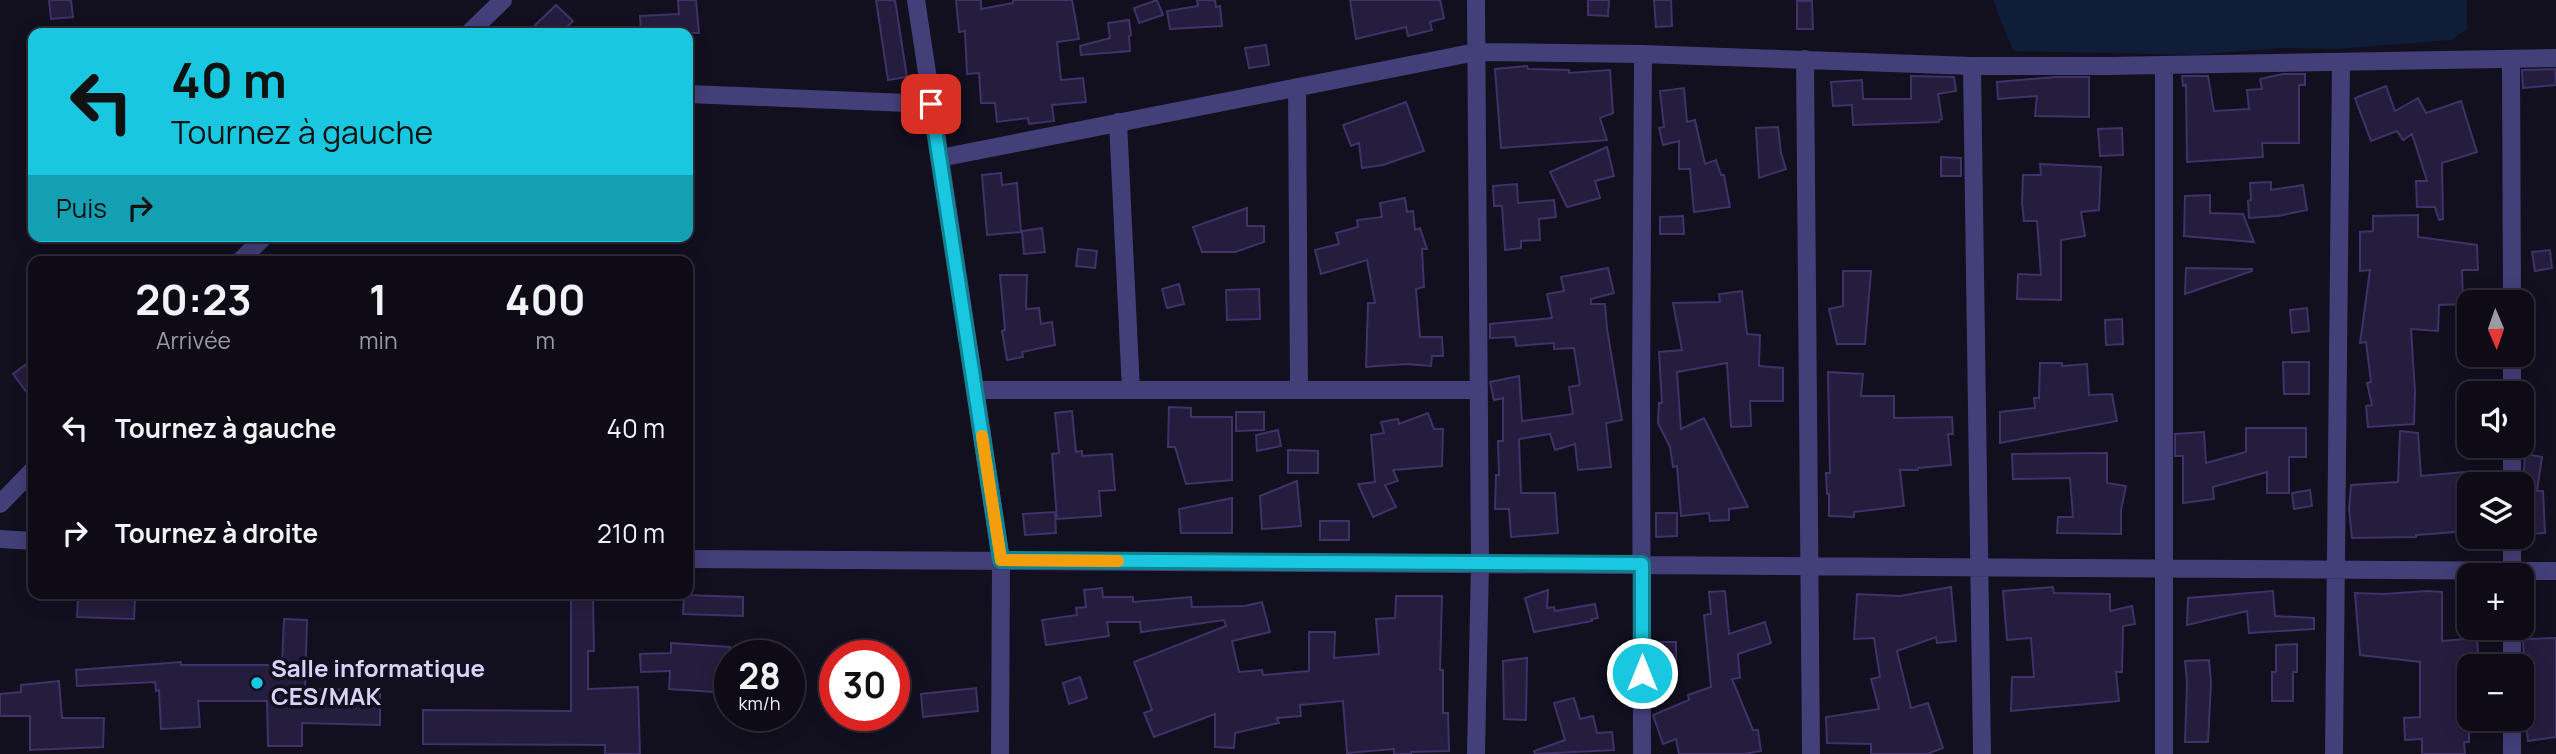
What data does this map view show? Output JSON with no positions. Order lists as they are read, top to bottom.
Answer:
{
  "places": ["Salle informatique CES/MAK"],
  "north": "bottom",
  "page": {
    "turn": ["40 m", "Tournez à gauche"],
    "then": "Puis",
    "eta": [
      "20:23",
      "Arrivée",
      "1",
      "min",
      "400",
      "m"
    ],
    "map_buttons": ["+", "−"],
    "list": [
      {
        "name": "Tournez à gauche",
        "value": "40 m"
      },
      {
        "name": "Tournez à droite",
        "value": "210 m"
      }
    ],
    "speed": "28 km/h",
    "limit": "30"
  }
}
